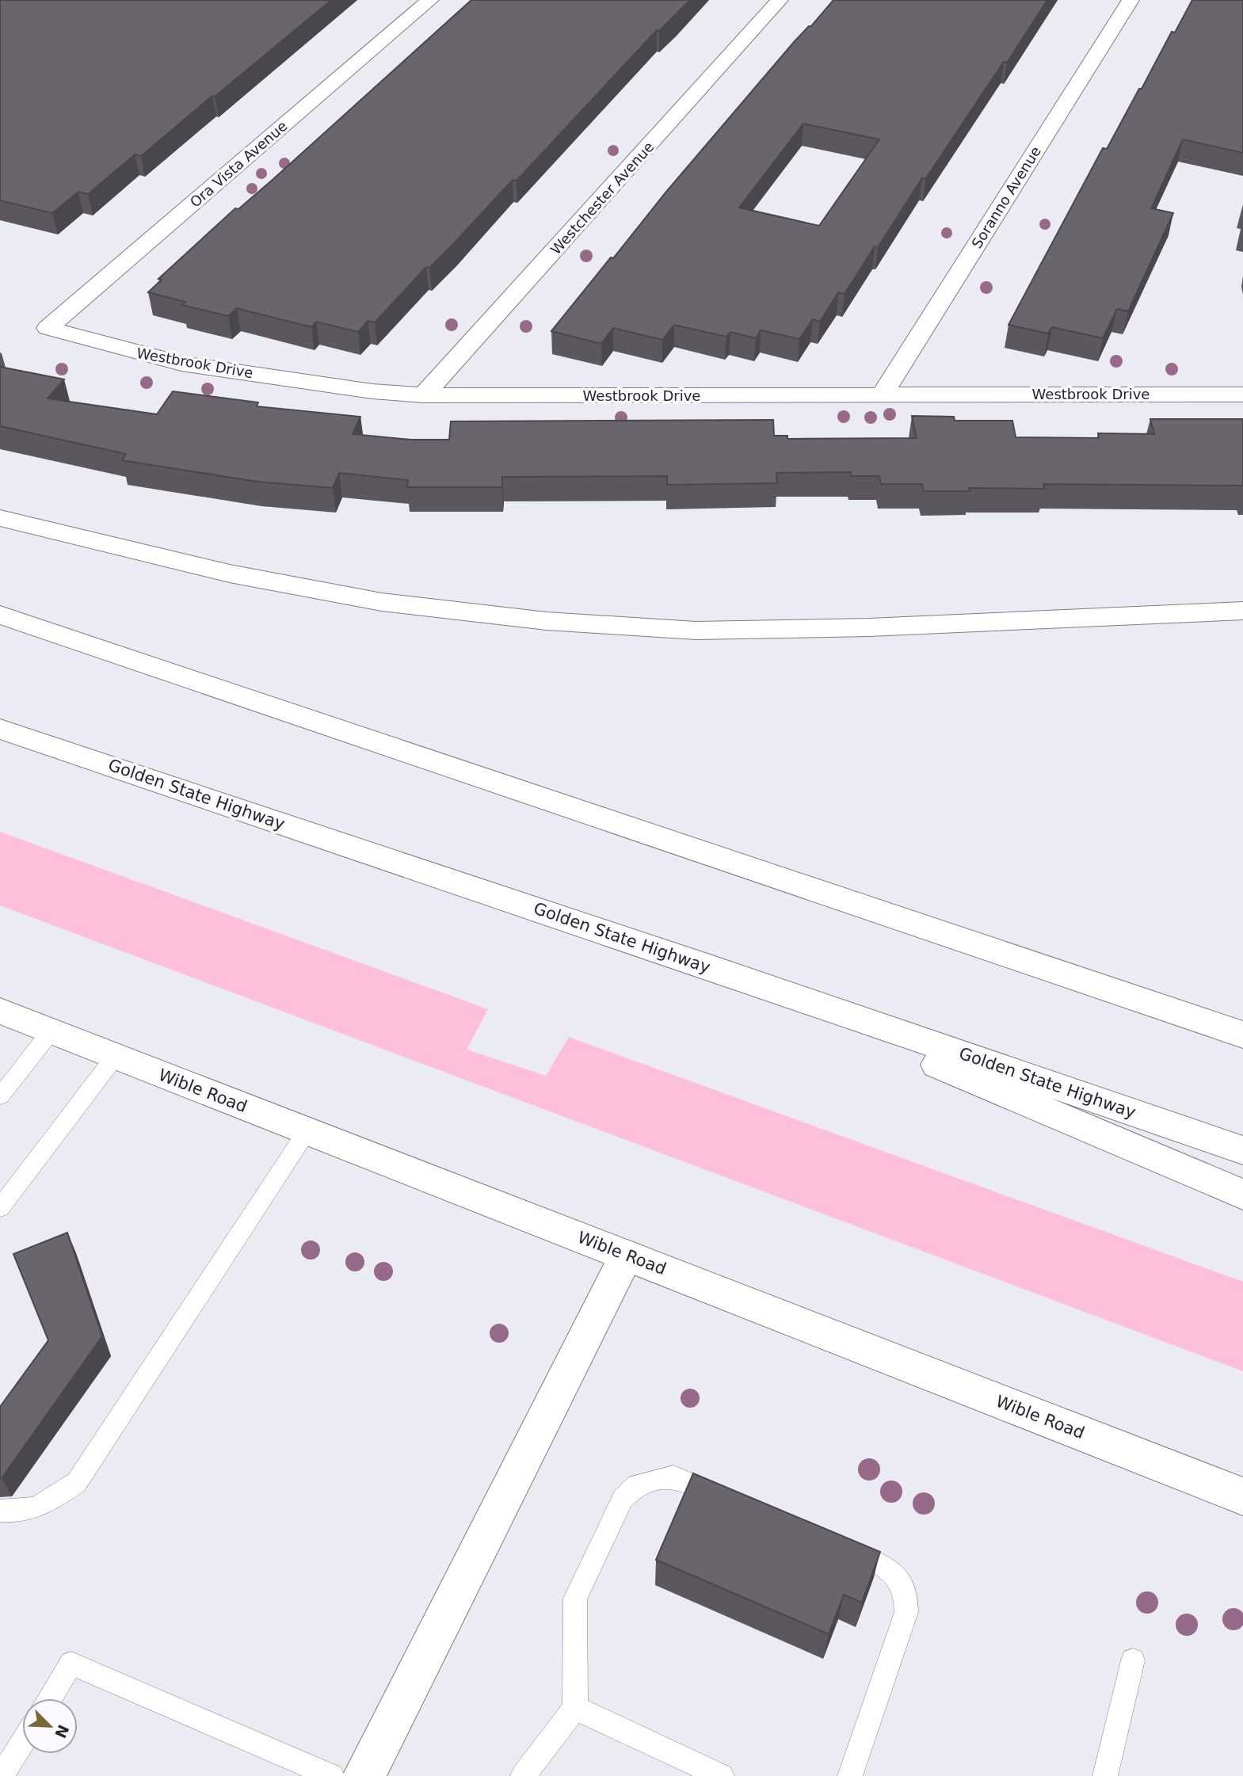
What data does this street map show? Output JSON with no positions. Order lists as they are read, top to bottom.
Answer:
{
  "streets": {
    "main road": [
      "Ora Vista Avenue",
      "Soranno Avenue",
      "Westchester Avenue",
      "Westbrook Drive",
      "Golden State Highway",
      "Wible Road"
    ]
  },
  "crossings": [
    ["Ora Vista Avenue", "Westbrook Drive"],
    ["Soranno Avenue", "Westbrook Drive"],
    ["Westchester Avenue", "Westbrook Drive"]
  ],
  "north": "bottom right"
}
